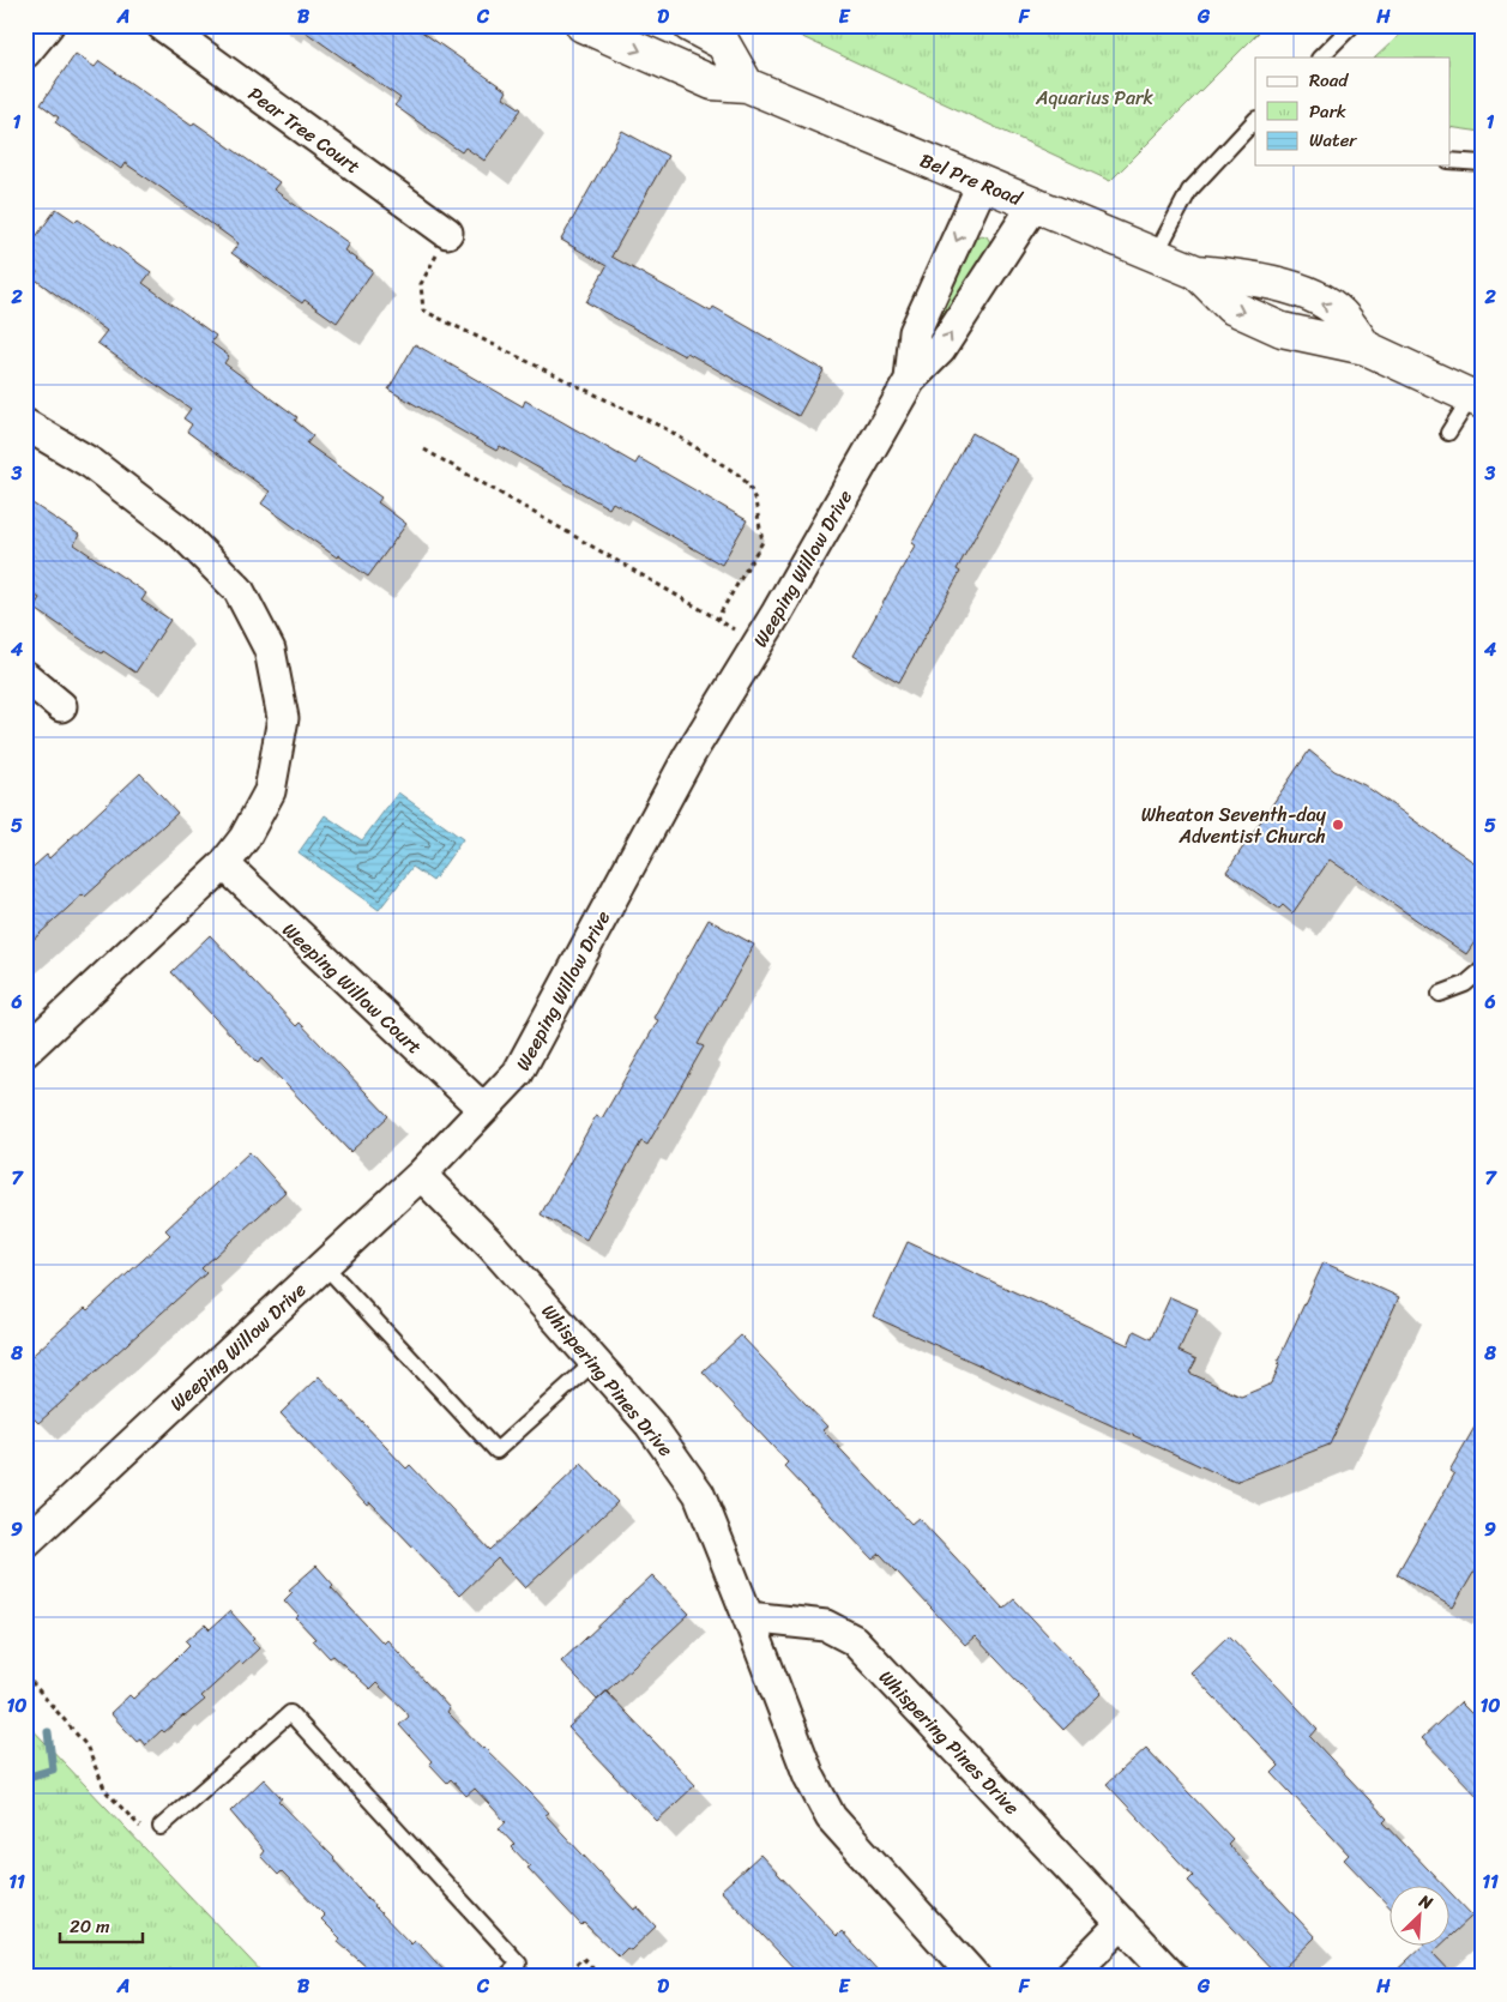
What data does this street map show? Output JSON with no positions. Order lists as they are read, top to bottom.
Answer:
{
  "streets": {
    "main road": ["Bel Pre Road"],
    "street": [
      "Pear Tree Court",
      "Weeping Willow Drive",
      "Weeping Willow Court",
      "Whispering Pines Drive"
    ]
  },
  "crossings": [
    ["Bel Pre Road", "Weeping Willow Drive"],
    ["Weeping Willow Drive", "Weeping Willow Court"],
    ["Weeping Willow Drive", "Whispering Pines Drive"]
  ],
  "parks": ["Aquarius Park"],
  "places": ["Wheaton Seventh-day Adventist Church"],
  "legend": ["Road", "Park", "Water"],
  "scale_bar": "20 m",
  "north": "top right",
  "grid": {
    "columns": [
      "A",
      "B",
      "C",
      "D",
      "E",
      "F",
      "G",
      "H"
    ],
    "rows": [
      "1",
      "2",
      "3",
      "4",
      "5",
      "6",
      "7",
      "8",
      "9",
      "10",
      "11"
    ]
  }
}
